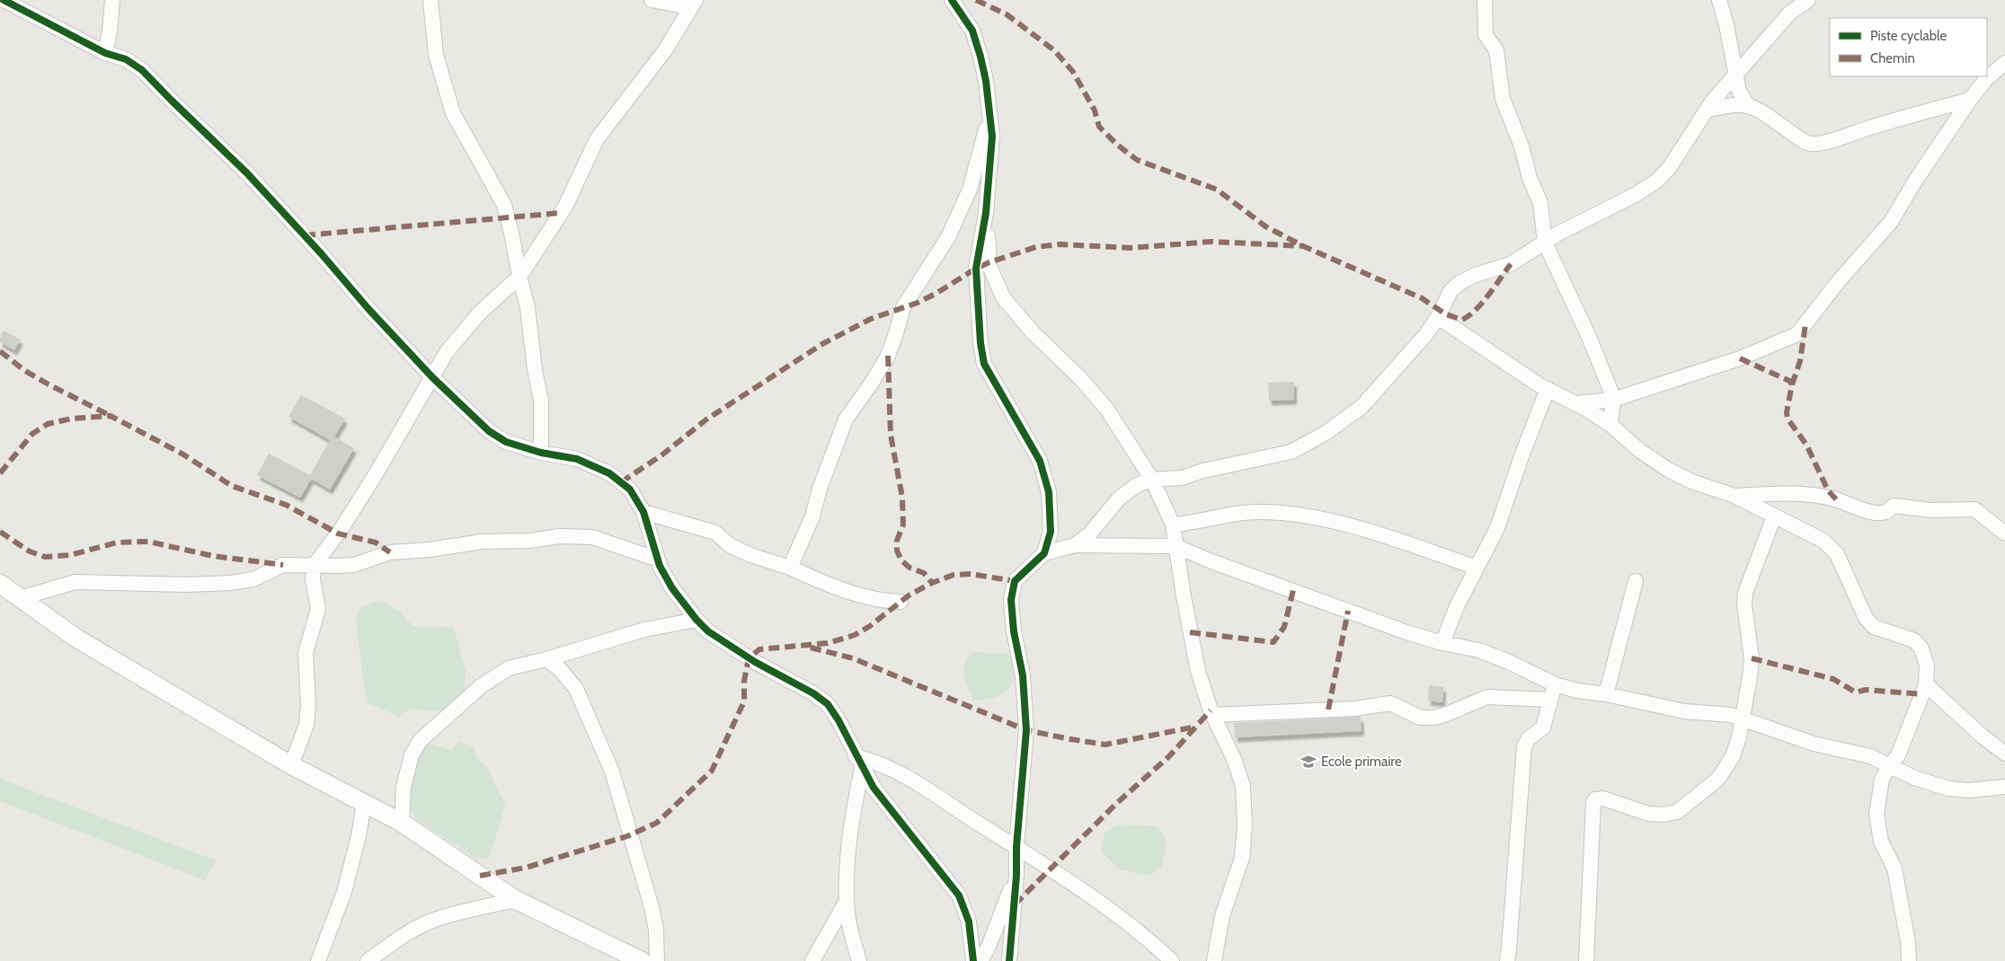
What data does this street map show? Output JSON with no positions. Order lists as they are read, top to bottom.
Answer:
{
  "places": {
    "school or university": ["Ecole primaire"]
  },
  "legend": ["Piste cyclable", "Chemin"]
}
